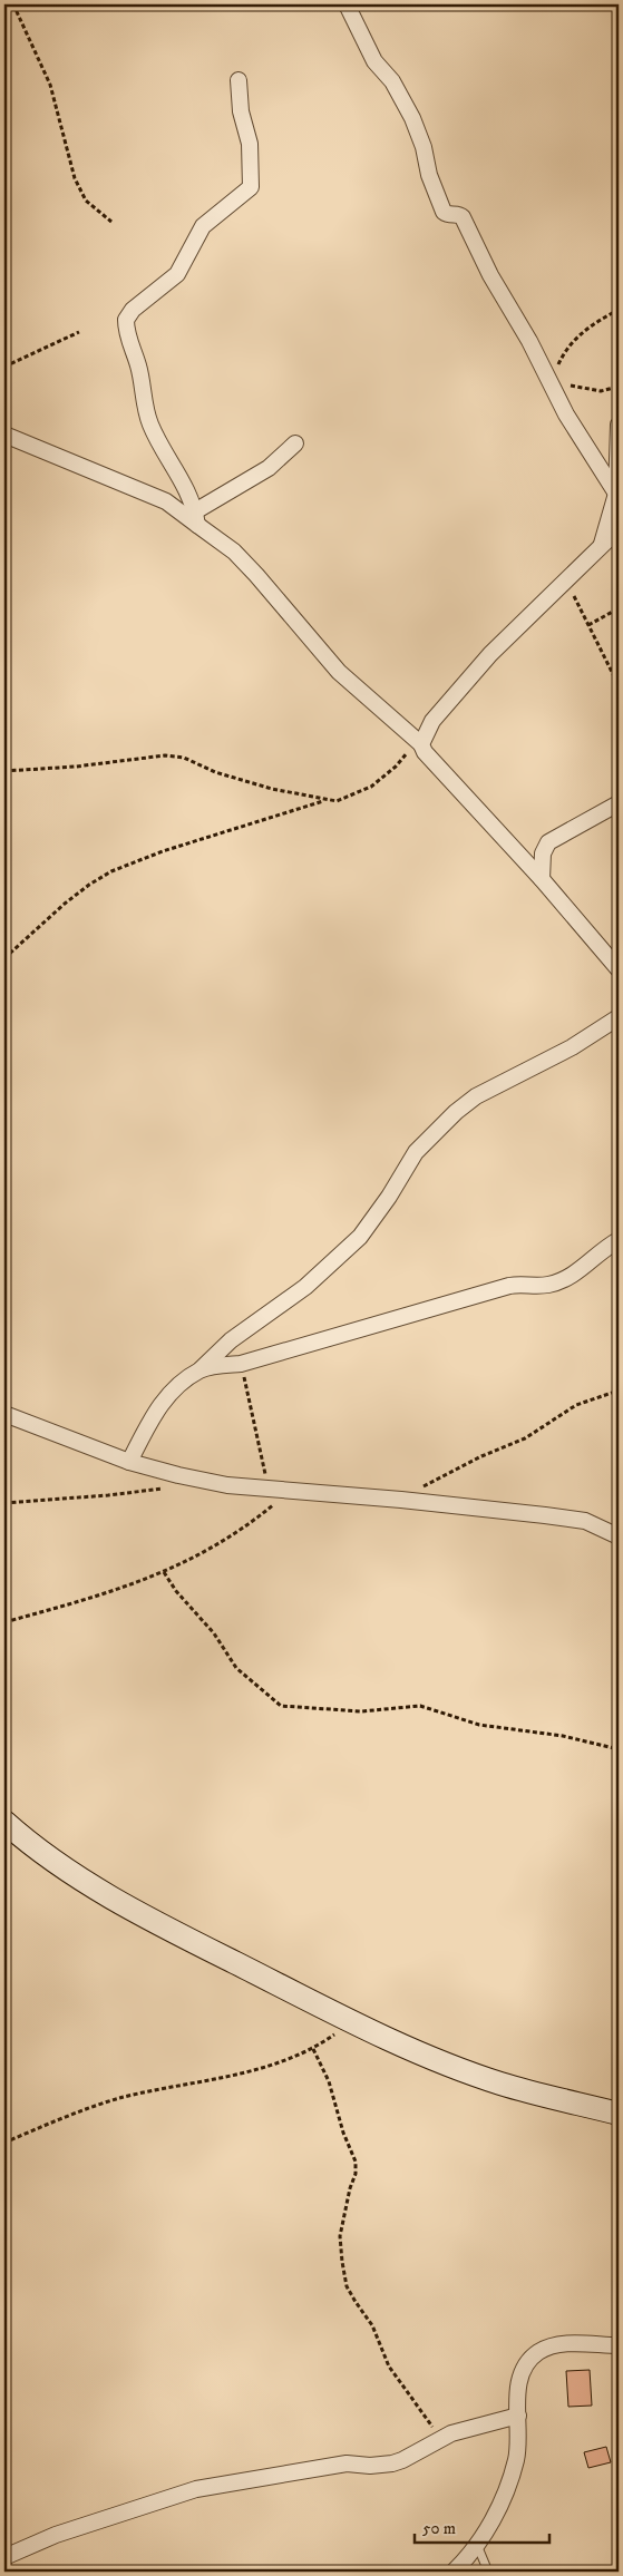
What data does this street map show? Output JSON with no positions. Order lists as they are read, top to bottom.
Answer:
{
  "scale_bar": "50 m"
}
